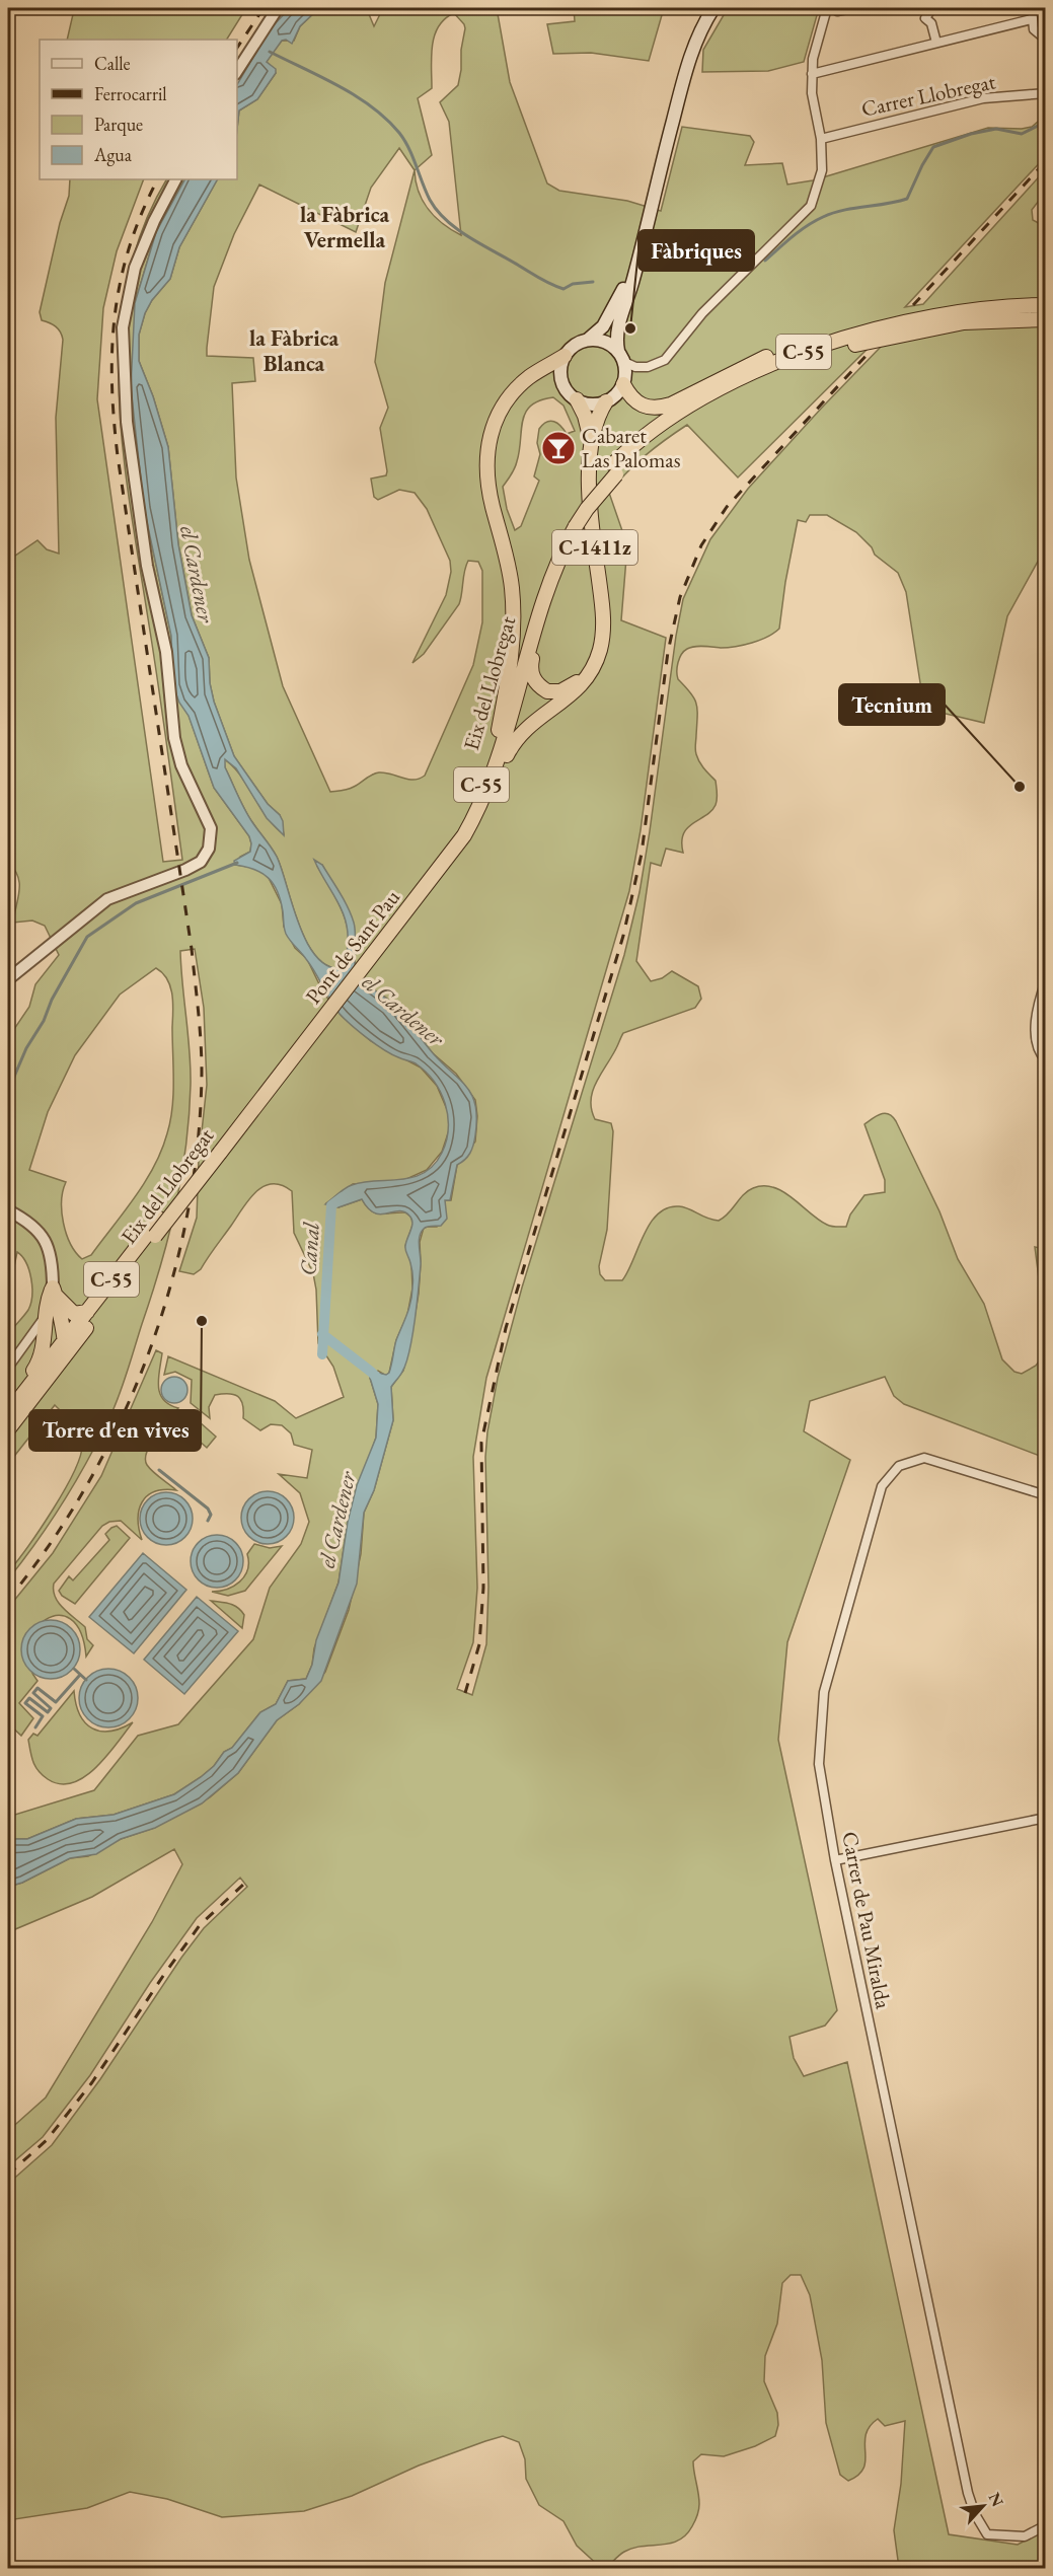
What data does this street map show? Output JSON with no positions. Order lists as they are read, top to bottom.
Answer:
{
  "streets": {
    "highway": [
      "C-55",
      "C-1411z",
      "Eix del Llobregat",
      "Pont de Sant Pau"
    ],
    "street": ["Carrer Llobregat", "Carrer de Pau Miralda"]
  },
  "crossings": [
    ["C-55", "Eix del Llobregat"],
    ["Eix del Llobregat", "Pont de Sant Pau"]
  ],
  "districts": ["la Fàbrica Vermella", "la Fàbrica Blanca"],
  "water": ["el Cardener", "Canal"],
  "places": {
    "other": ["Fàbriques", "Tecnium", "Torre d'en vives"],
    "bar": ["Cabaret Las Palomas"]
  },
  "legend": [
    "Calle",
    "Ferrocarril",
    "Parque",
    "Agua"
  ],
  "north": "top right"
}
